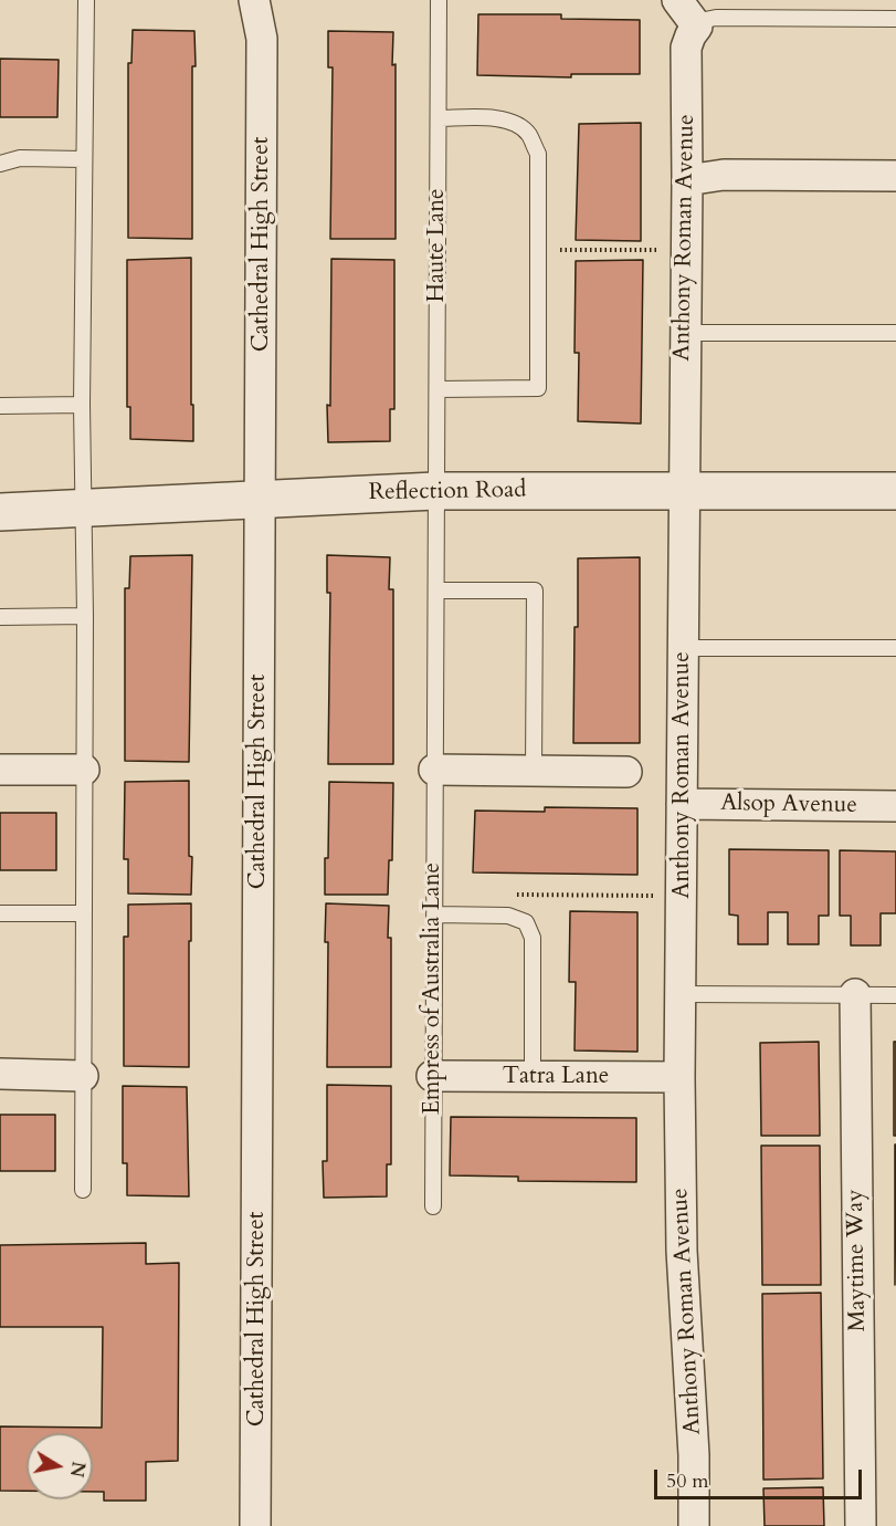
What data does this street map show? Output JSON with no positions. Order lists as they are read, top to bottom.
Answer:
{
  "streets": {
    "street": [
      "Anthony Roman Avenue",
      "Cathedral High Street",
      "Reflection Road",
      "Alsop Avenue",
      "Tatra Lane",
      "Maytime Way"
    ],
    "lane": ["Haute Lane", "Empress of Australia Lane"]
  },
  "crossings": [
    ["Anthony Roman Avenue", "Reflection Road"],
    ["Anthony Roman Avenue", "Alsop Avenue"],
    ["Anthony Roman Avenue", "Tatra Lane"],
    ["Cathedral High Street", "Reflection Road"],
    ["Haute Lane", "Reflection Road"],
    ["Haute Lane", "Empress of Australia Lane"],
    ["Reflection Road", "Empress of Australia Lane"],
    ["Empress of Australia Lane", "Tatra Lane"]
  ],
  "scale_bar": "50 m",
  "north": "right"
}
